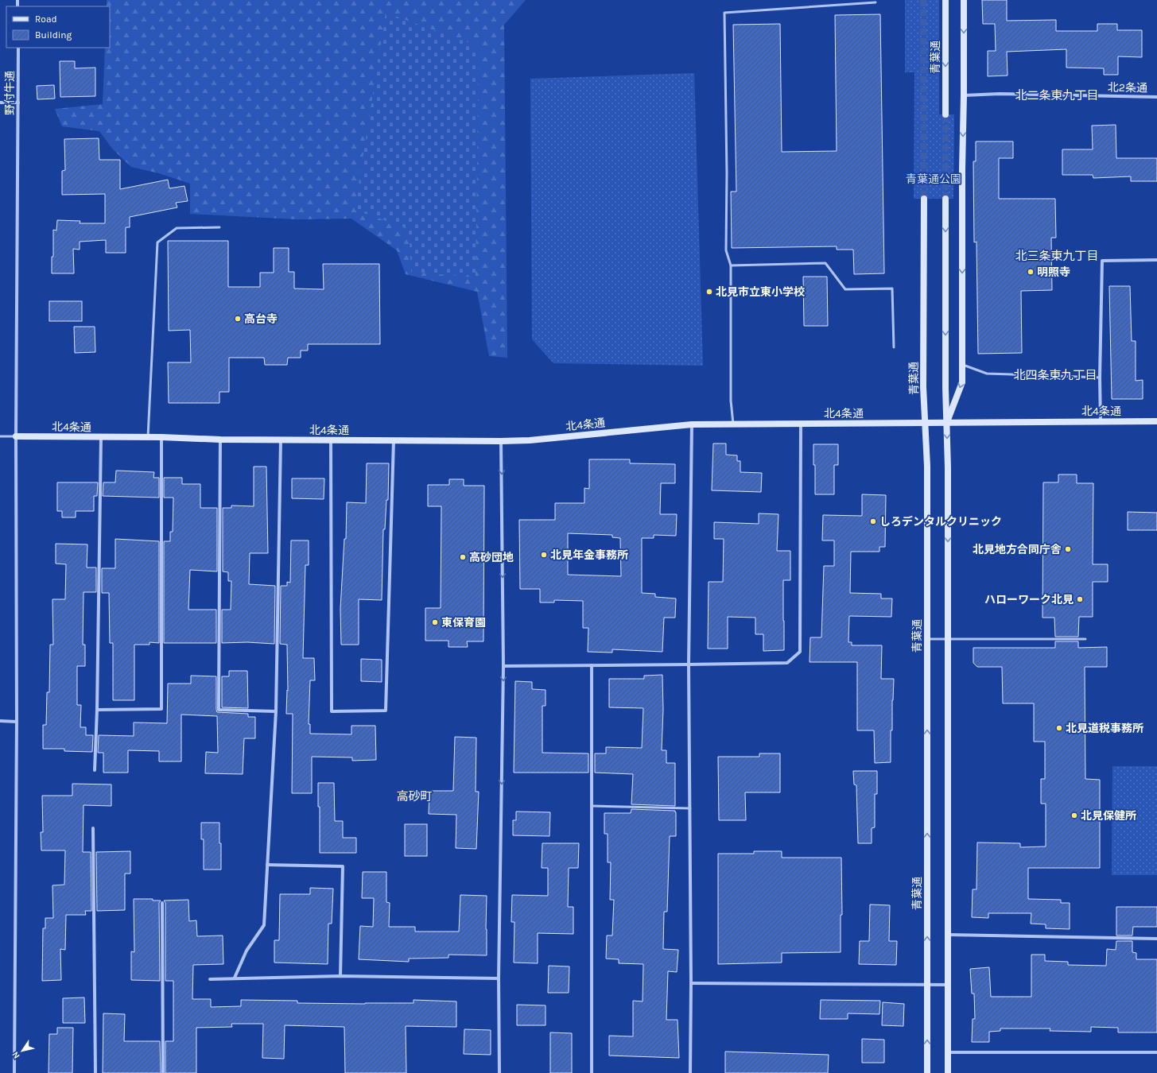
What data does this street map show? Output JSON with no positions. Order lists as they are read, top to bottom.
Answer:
{
  "streets": {
    "street": [
      "青葉通",
      "北2条通",
      "野付牛通",
      "北4条通"
    ]
  },
  "crossings": [
    ["青葉通", "北4条通"],
    ["野付牛通", "北4条通"]
  ],
  "districts": [
    "北二条東九丁目",
    "北三条東九丁目",
    "北四条東九丁目",
    "高砂町"
  ],
  "parks": ["青葉通公園"],
  "places": [
    "明照寺",
    "北見市立東小学校",
    "高台寺",
    "しろデンタルクリニック",
    "北見地方合同庁舎",
    "北見年金事務所",
    "高砂団地",
    "ハローワーク北見",
    "東保育園",
    "北見道税事務所",
    "北見保健所"
  ],
  "legend": ["Road", "Building"],
  "north": "bottom left"
}
